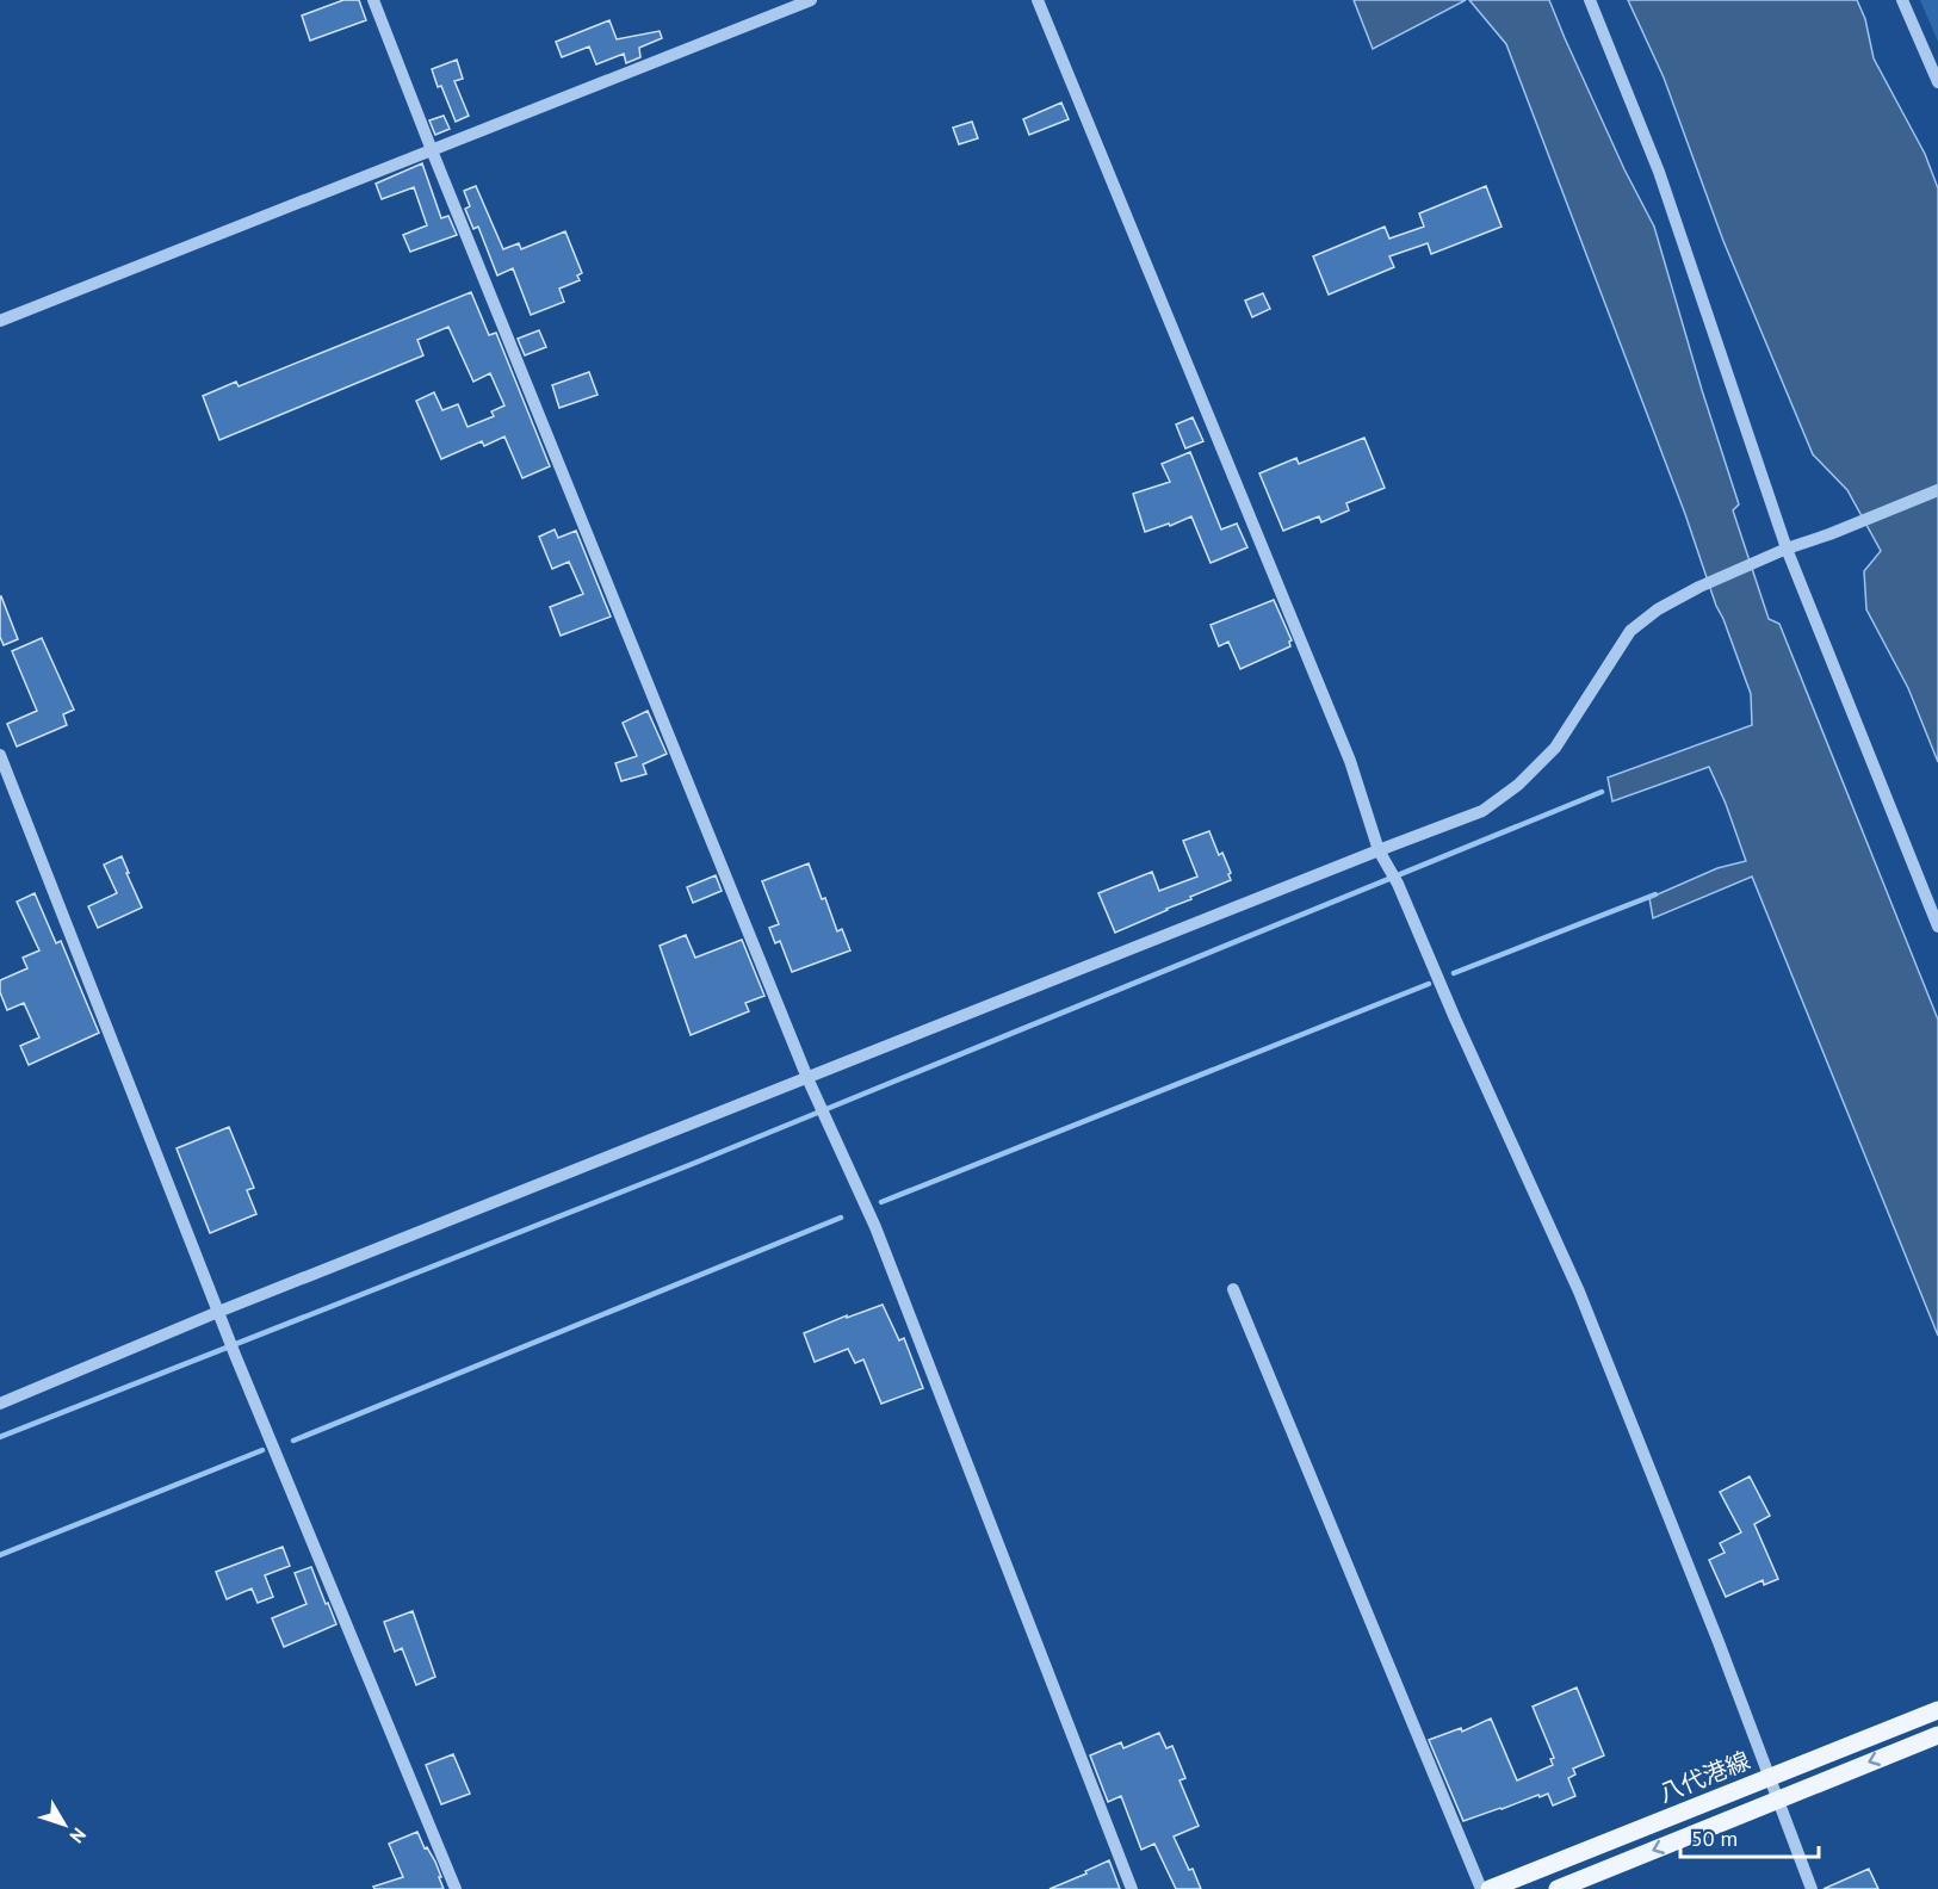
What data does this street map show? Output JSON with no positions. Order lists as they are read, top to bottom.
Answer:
{
  "streets": {
    "main road": ["八代港線"]
  },
  "scale_bar": "50 m",
  "north": "bottom right"
}
